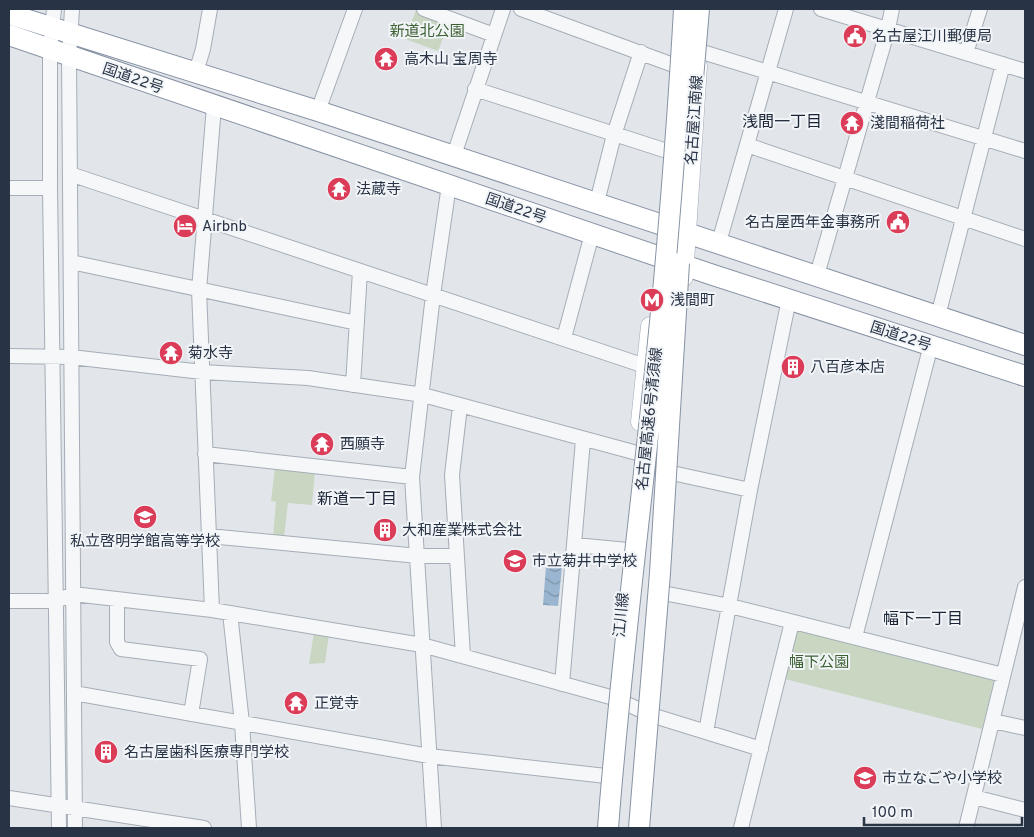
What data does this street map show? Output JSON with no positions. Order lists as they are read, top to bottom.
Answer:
{
  "streets": {
    "highway": ["国道22号", "名古屋高速6号清須線"],
    "main road": ["名古屋江南線", "江川線"]
  },
  "crossings": [
    ["国道22号", "名古屋江南線"],
    ["国道22号", "江川線"],
    ["名古屋江南線", "名古屋高速6号清須線"],
    ["名古屋江南線", "江川線"]
  ],
  "districts": ["浅間一丁目", "新道一丁目", "幅下一丁目"],
  "parks": ["新道北公園", "幅下公園"],
  "places": {
    "public building": ["名古屋江川郵便局", "名古屋西年金事務所"],
    "temple": [
      "高木山 宝周寺",
      "淺間稲荷社",
      "法蔵寺",
      "菊水寺",
      "西願寺",
      "正覚寺"
    ],
    "hotel": ["Airbnb"],
    "metro station": ["浅間町"],
    "building": ["八百彦本店", "大和産業株式会社", "名古屋歯科医療専門学校"],
    "school or university": ["私立啓明学館高等学校", "市立菊井中学校", "市立なごや小学校"]
  },
  "scale_bar": "100 m"
}
